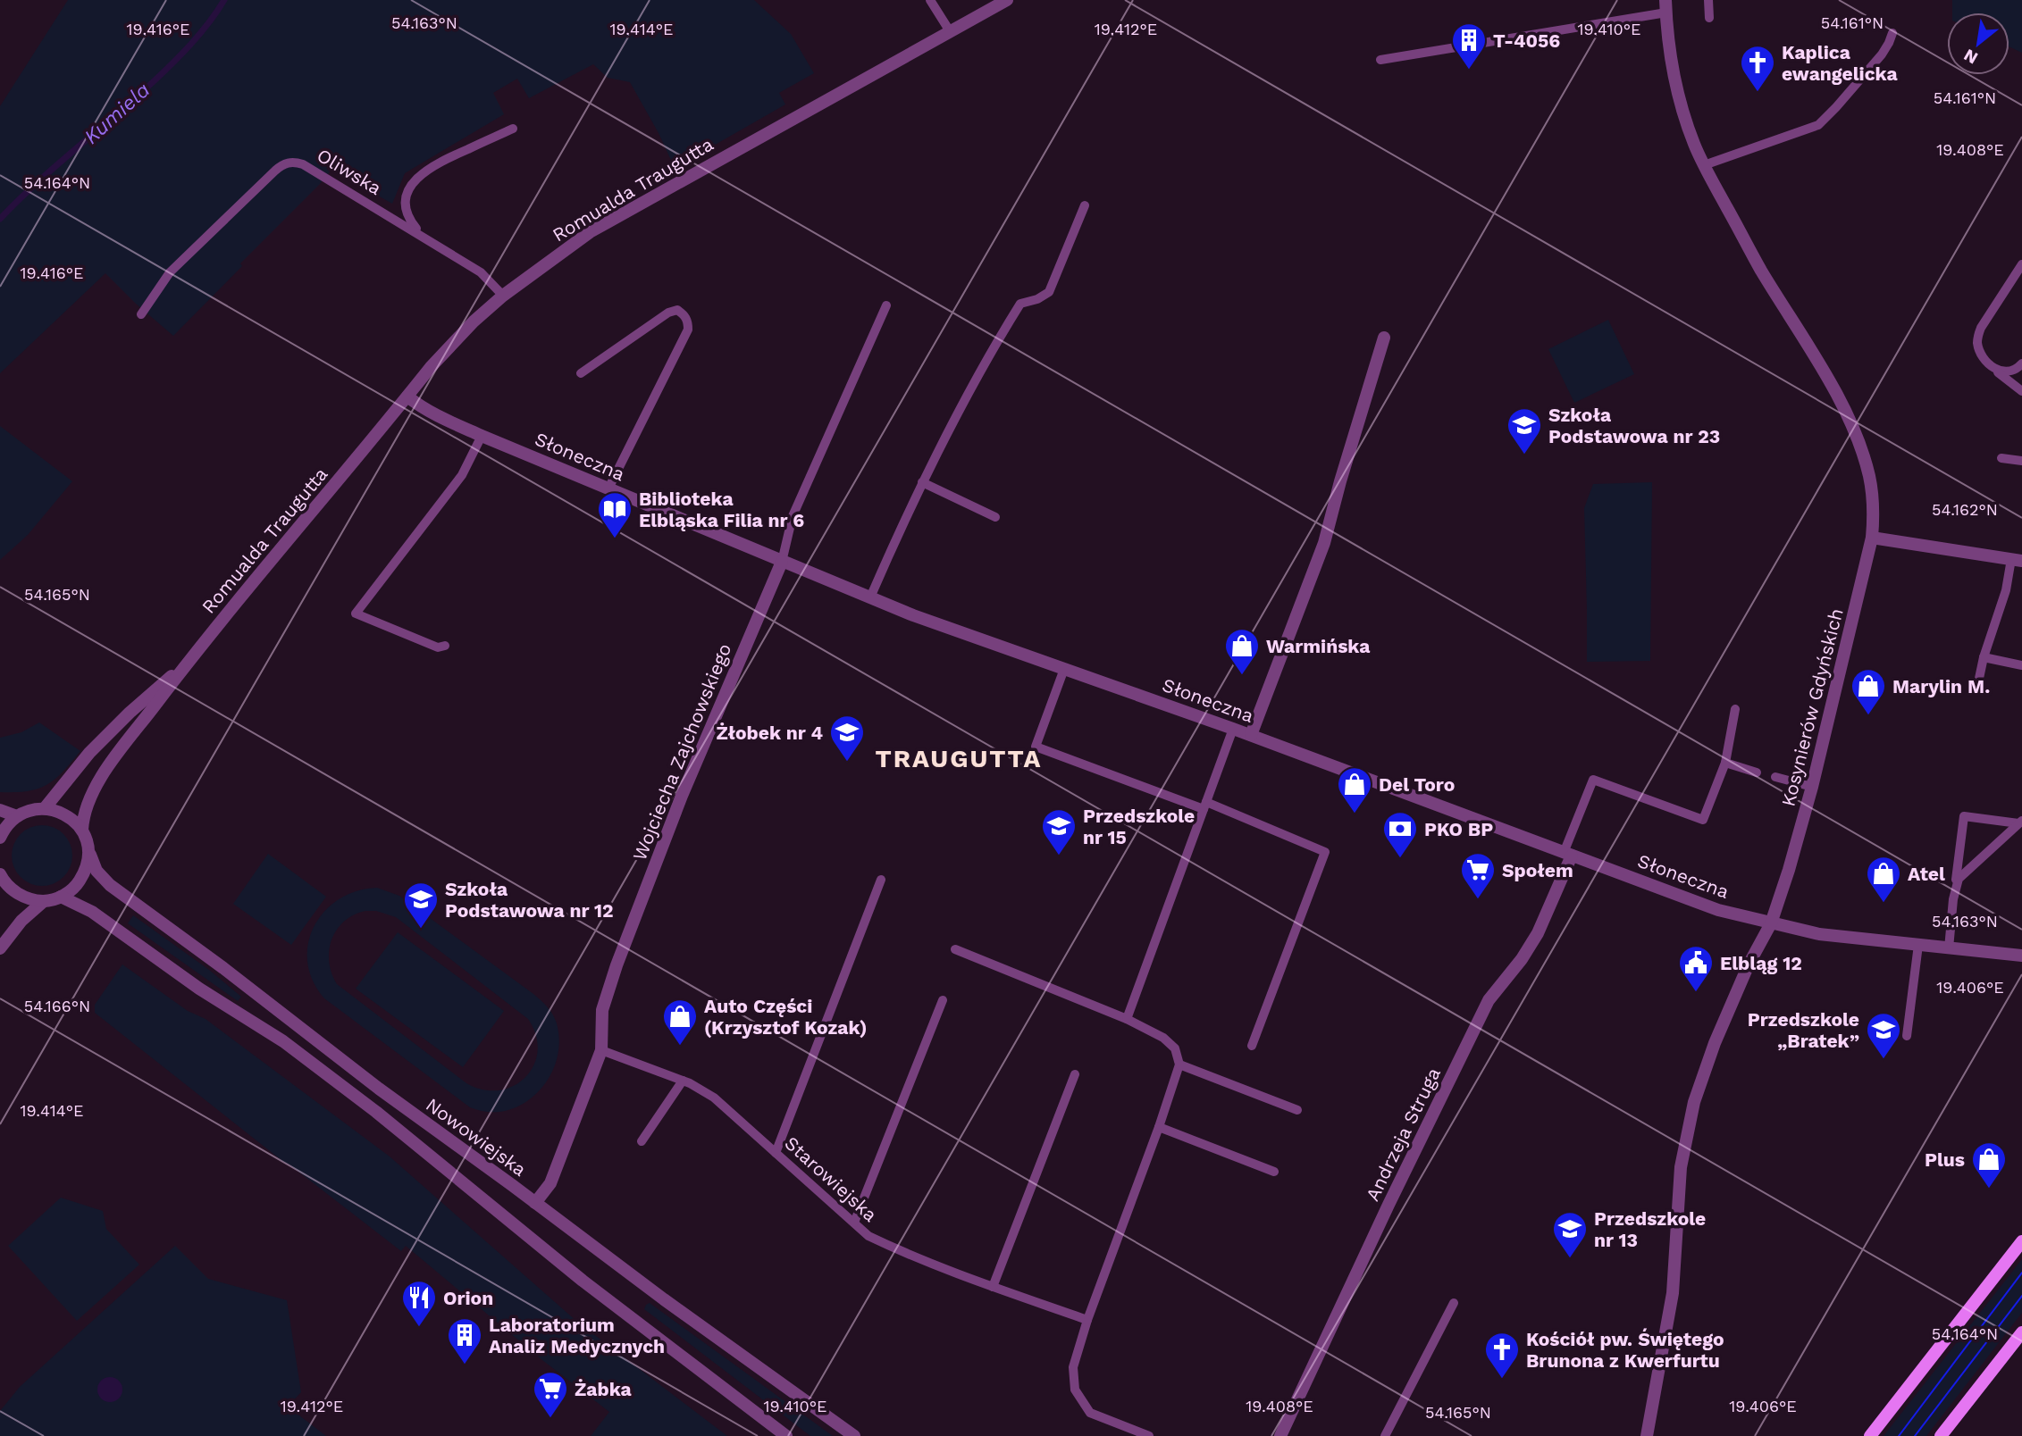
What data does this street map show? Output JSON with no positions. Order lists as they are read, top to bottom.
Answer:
{
  "streets": {
    "street": [
      "Romualda Traugutta",
      "Słoneczna",
      "Kosynierów Gdyńskich",
      "Wojciecha Zajchowskiego",
      "Andrzeja Struga",
      "Nowowiejska"
    ],
    "lane": ["Oliwska", "Starowiejska"]
  },
  "crossings": [
    ["Oliwska", "Romualda Traugutta"],
    ["Romualda Traugutta", "Słoneczna"],
    ["Romualda Traugutta", "Nowowiejska"],
    ["Słoneczna", "Kosynierów Gdyńskich"],
    ["Słoneczna", "Wojciecha Zajchowskiego"],
    ["Słoneczna", "Andrzeja Struga"],
    ["Wojciecha Zajchowskiego", "Nowowiejska"],
    ["Wojciecha Zajchowskiego", "Starowiejska"]
  ],
  "districts": ["TRAUGUTTA"],
  "water": ["Kumiela"],
  "places": {
    "building": ["T-4056", "Laboratorium Analiz Medycznych"],
    "church": ["Kaplica ewangelicka", "Kościół pw. Świętego Brunona z Kwerfurtu"],
    "school or university": [
      "Szkoła Podstawowa nr 23",
      "Żłobek nr 4",
      "Przedszkole nr 15",
      "Szkoła Podstawowa nr 12",
      "Przedszkole „Bratek”",
      "Przedszkole nr 13"
    ],
    "library": ["Biblioteka Elbląska Filia nr 6"],
    "shop": [
      "Warmińska",
      "Marylin M.",
      "Del Toro",
      "Atel",
      "Auto Części (Krzysztof Kozak)",
      "Plus"
    ],
    "bank": ["PKO BP"],
    "supermarket": ["Społem", "Żabka"],
    "public building": ["Elbląg 12"],
    "restaurant": ["Orion"]
  },
  "north": "bottom left",
  "coordinates": [
    "54.161°N",
    "54.163°N",
    "19.416°E",
    "19.414°E",
    "19.412°E",
    "19.410°E",
    "19.408°E",
    "54.164°N",
    "54.162°N",
    "54.165°N",
    "19.406°E",
    "54.166°N"
  ]
}
